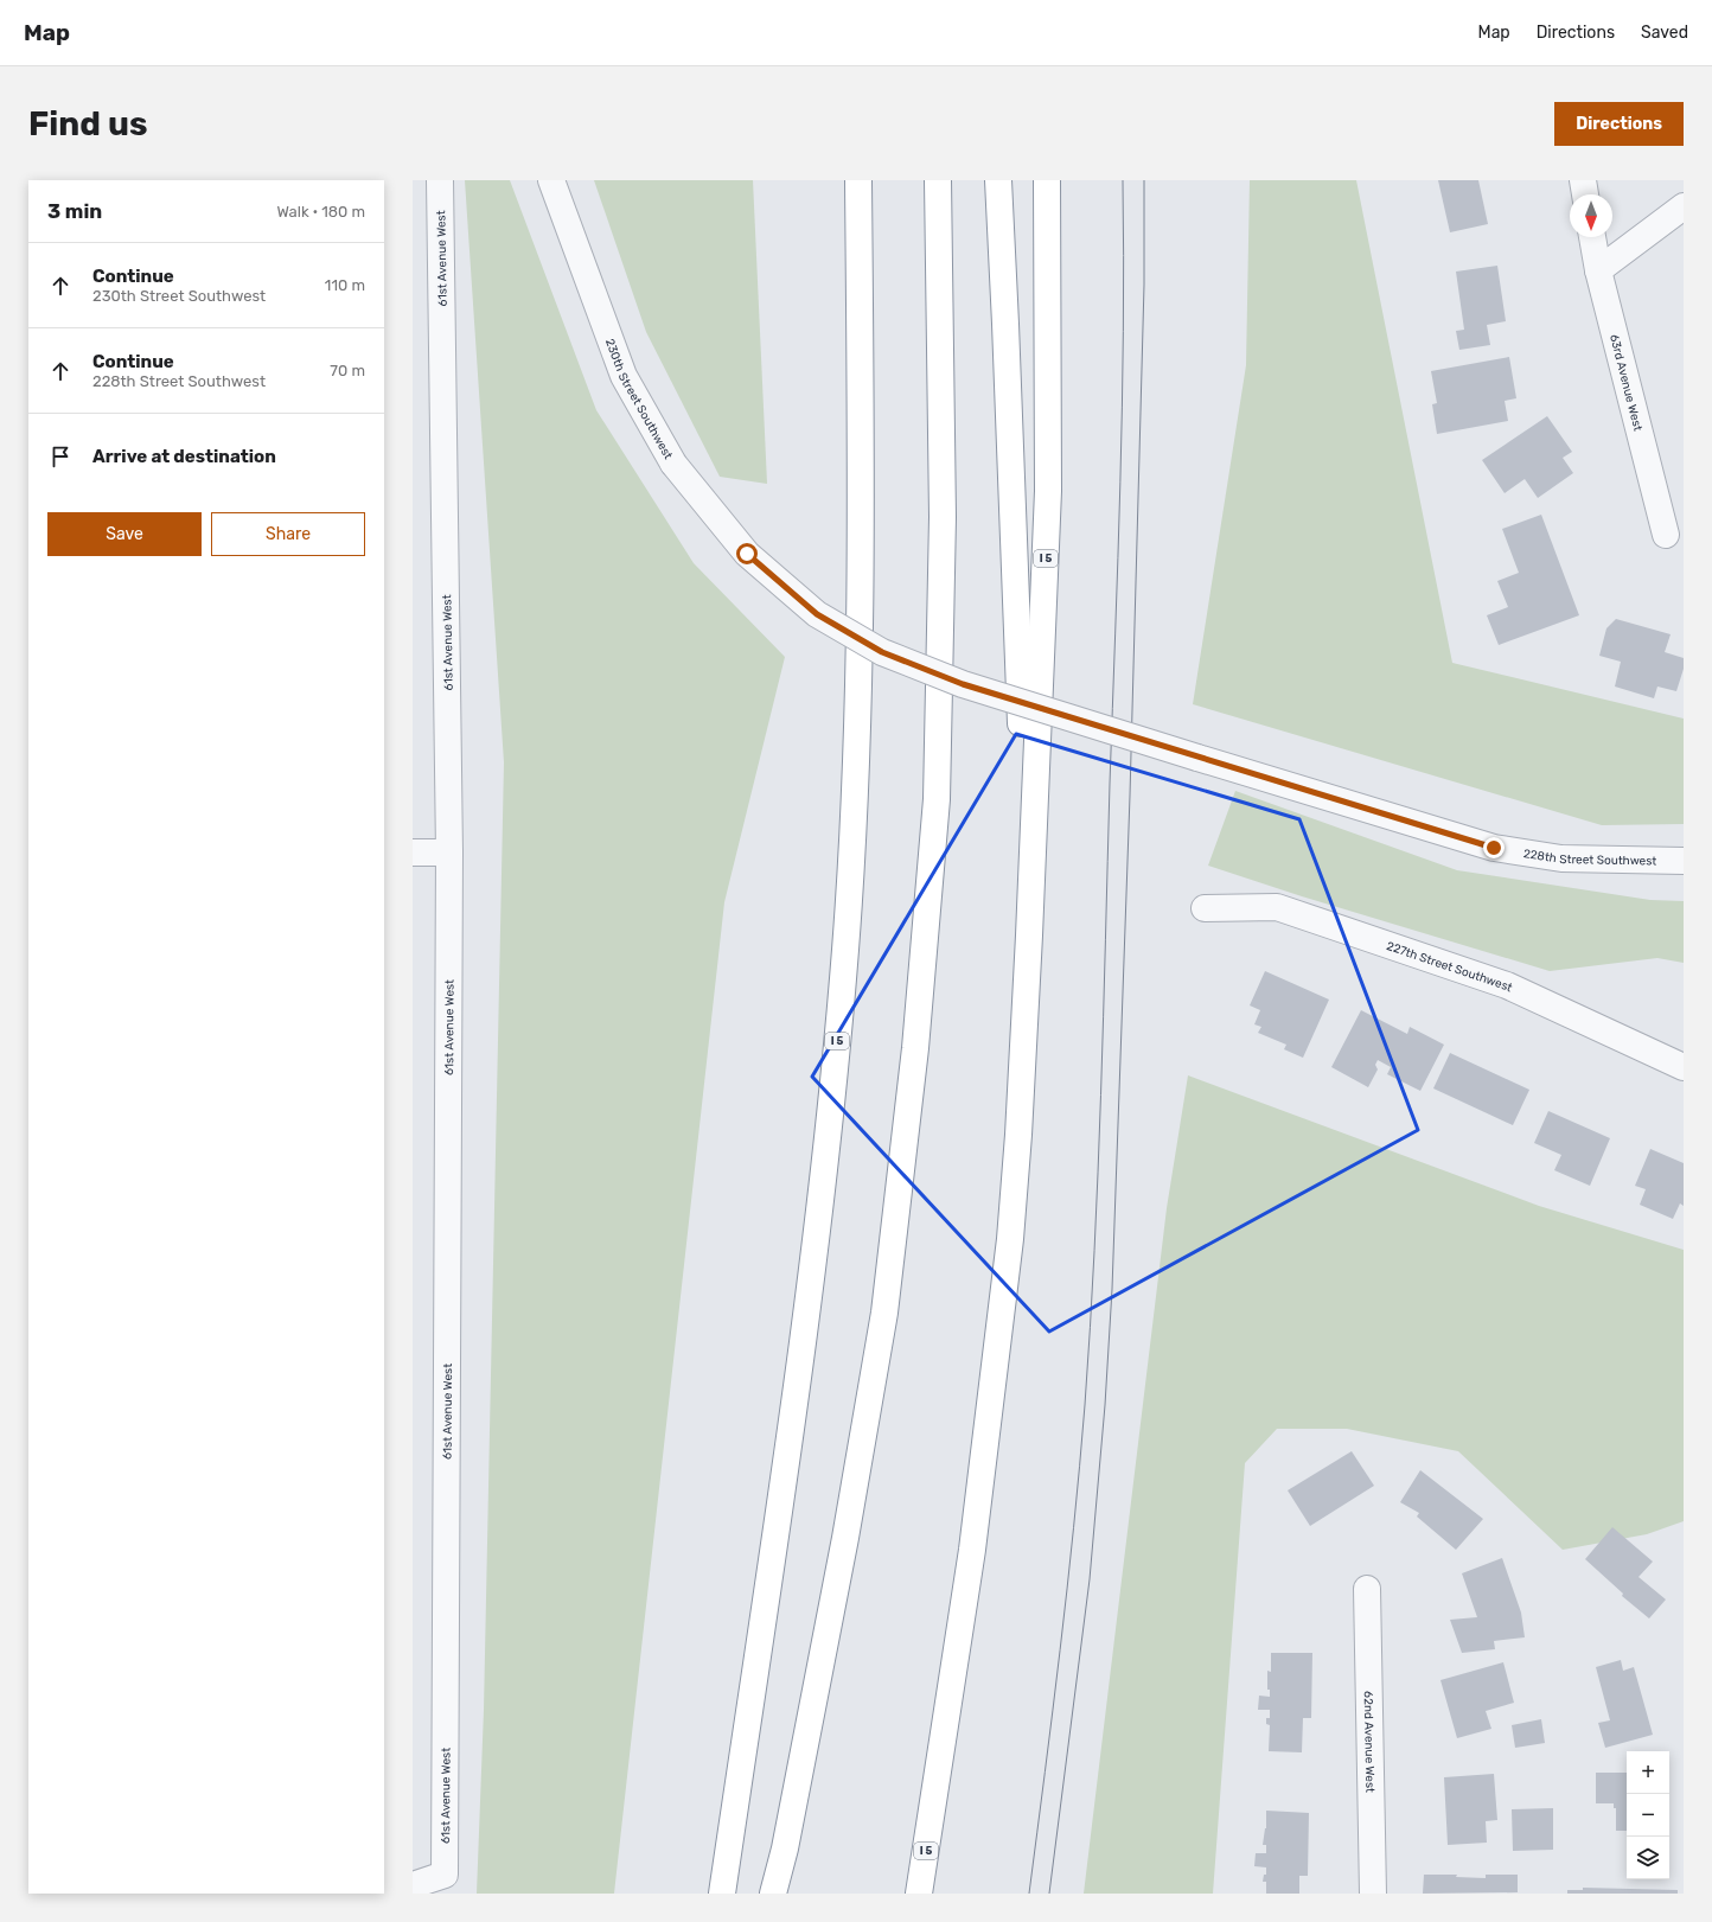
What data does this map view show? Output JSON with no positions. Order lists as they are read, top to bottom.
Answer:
{
  "streets": {
    "highway": ["I 5"],
    "street": [
      "61st Avenue West",
      "63rd Avenue West",
      "230th Street Southwest",
      "228th Street Southwest",
      "227th Street Southwest",
      "62nd Avenue West"
    ]
  },
  "crossings": [
    ["230th Street Southwest", "228th Street Southwest"]
  ],
  "north": "bottom",
  "page": {
    "header": "Map",
    "nav": ["Map", "Directions", "Saved"],
    "buttons": [
      "Directions",
      ["Save", "Share"]
    ],
    "title": "Find us",
    "heading": ["3 min", "Walk · 180 m"],
    "list": [
      ["Continue", "230th Street Southwest", "110 m"],
      ["Continue", "228th Street Southwest", "70 m"],
      "Arrive at destination"
    ],
    "map_buttons": ["+", "−"]
  }
}
